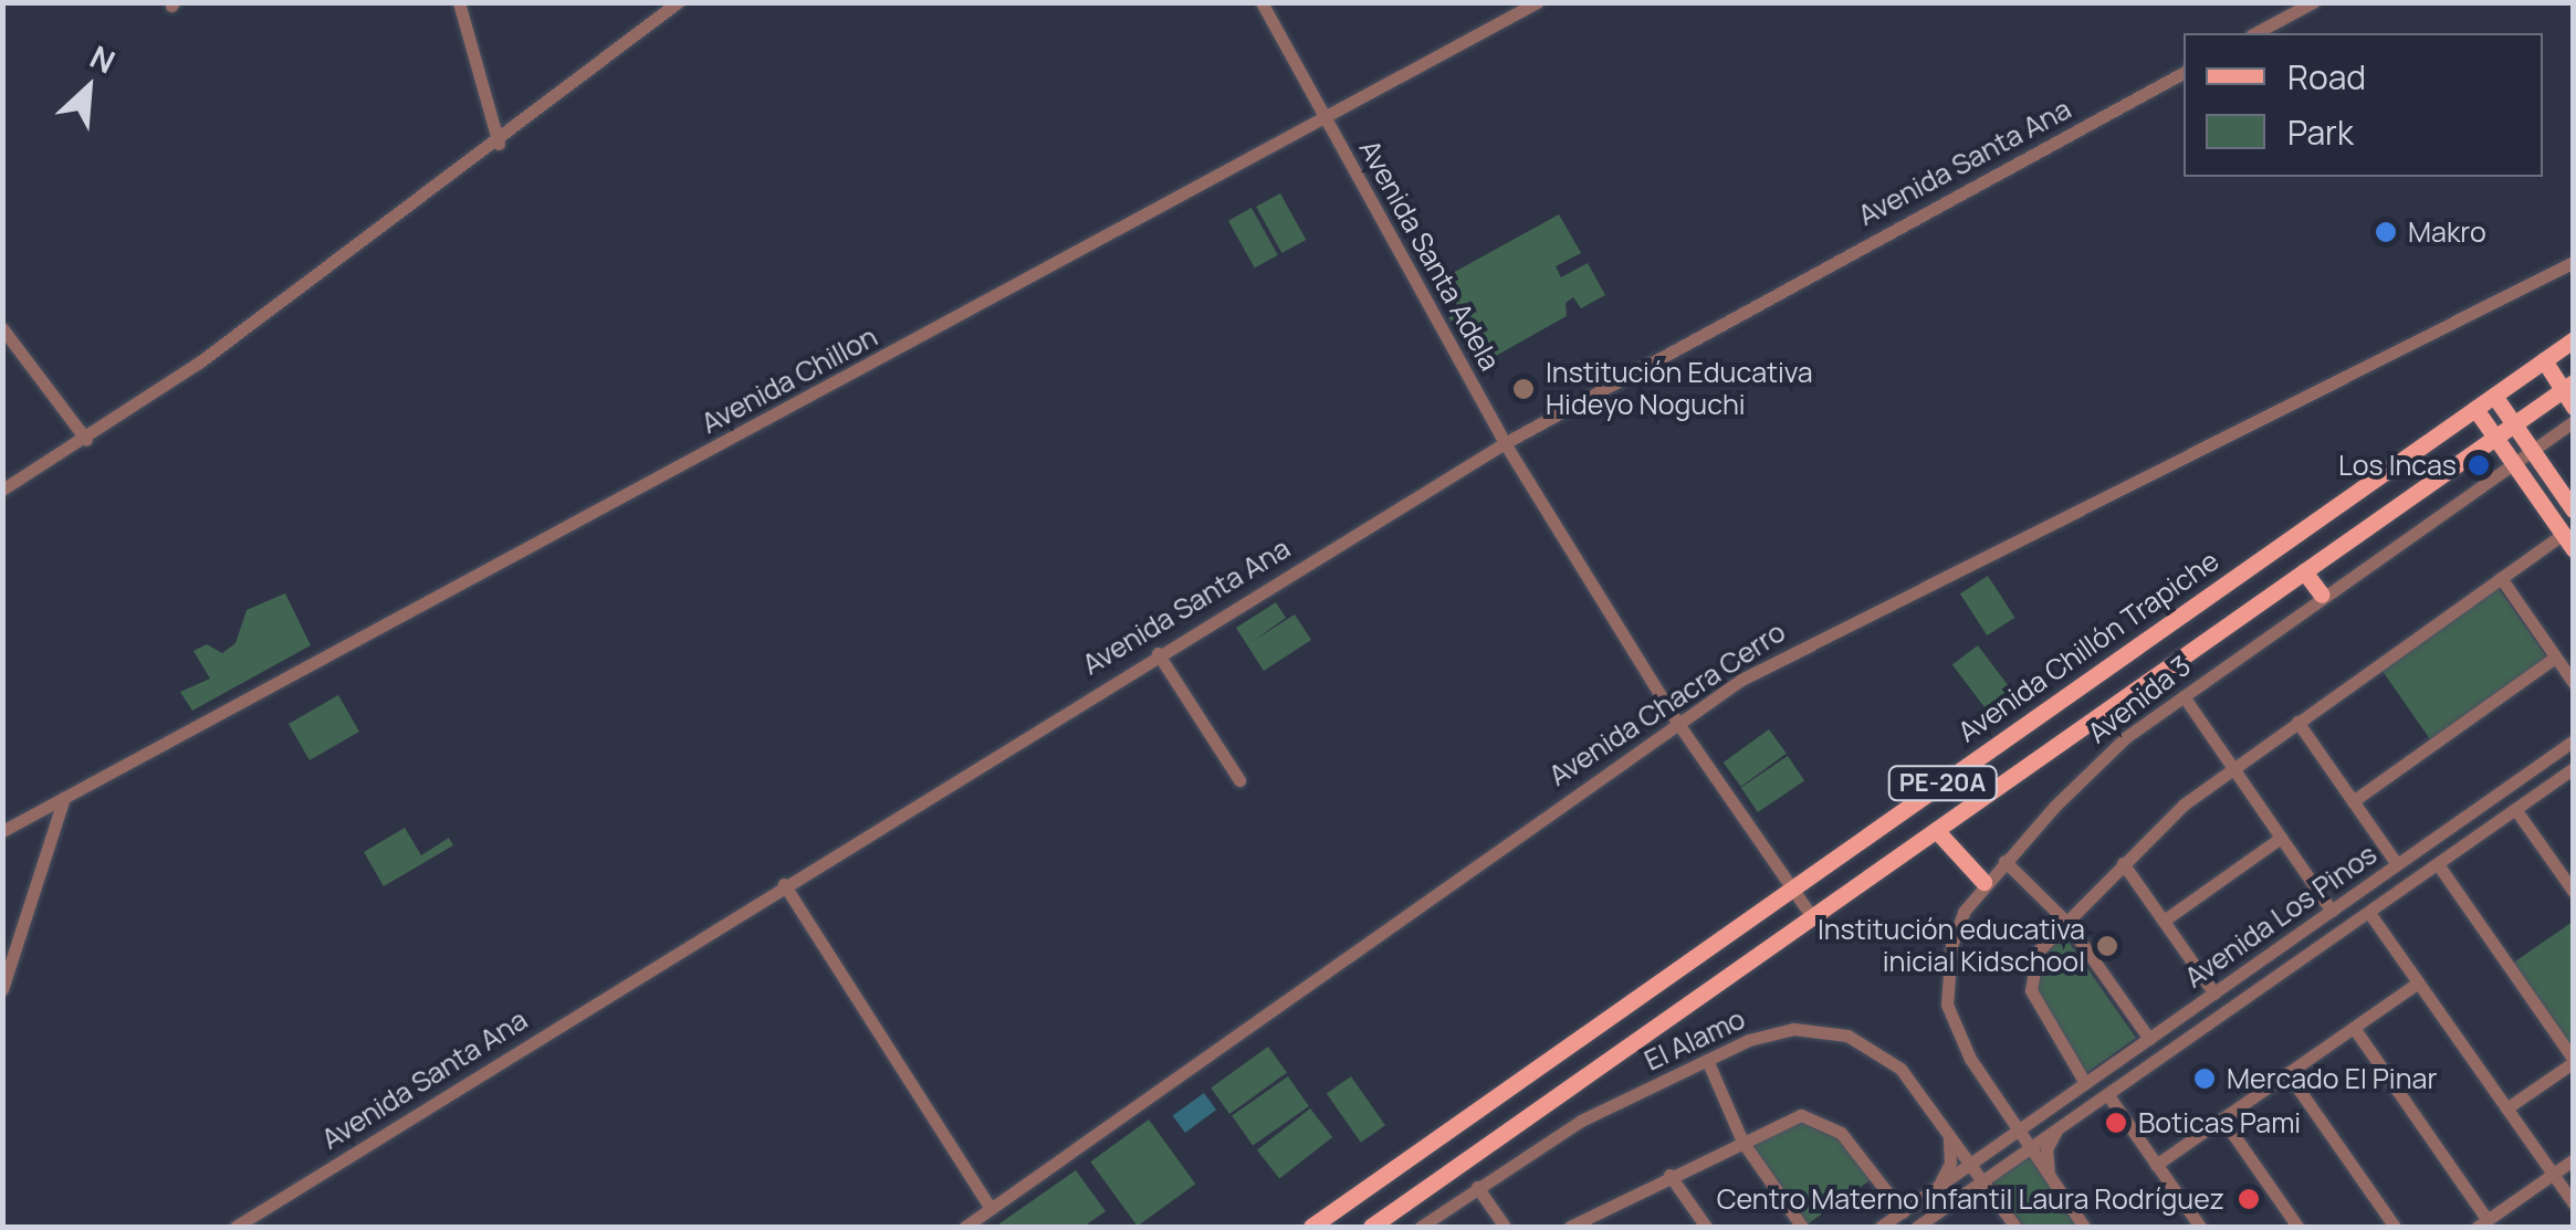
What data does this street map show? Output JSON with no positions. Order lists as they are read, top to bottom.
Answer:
{
  "streets": {
    "main road": ["Avenida Chillón Trapiche", "PE-20A"],
    "street": [
      "Avenida Santa Ana",
      "Avenida Santa Adela",
      "Avenida Chillon",
      "Avenida 3",
      "Avenida Chacra Cerro",
      "Avenida Los Pinos",
      "El Alamo"
    ]
  },
  "crossings": [
    ["Avenida Santa Ana", "Avenida Santa Adela"],
    ["Avenida Santa Adela", "Avenida Chillon"],
    ["Avenida Santa Adela", "Avenida Chillón Trapiche"],
    ["Avenida Santa Adela", "Avenida Chacra Cerro"],
    ["Avenida Santa Adela", "PE-20A"],
    ["Avenida 3", "Avenida Los Pinos"],
    ["Avenida Los Pinos", "El Alamo"]
  ],
  "places": [
    "Makro",
    "Institución Educativa Hideyo Noguchi",
    "Los Incas",
    "Institución educativa inicial Kidschool",
    "Mercado El Pinar",
    "Boticas Pami",
    "Centro Materno Infantil Laura Rodríguez"
  ],
  "legend": ["Road", "Park"],
  "north": "top right"
}
